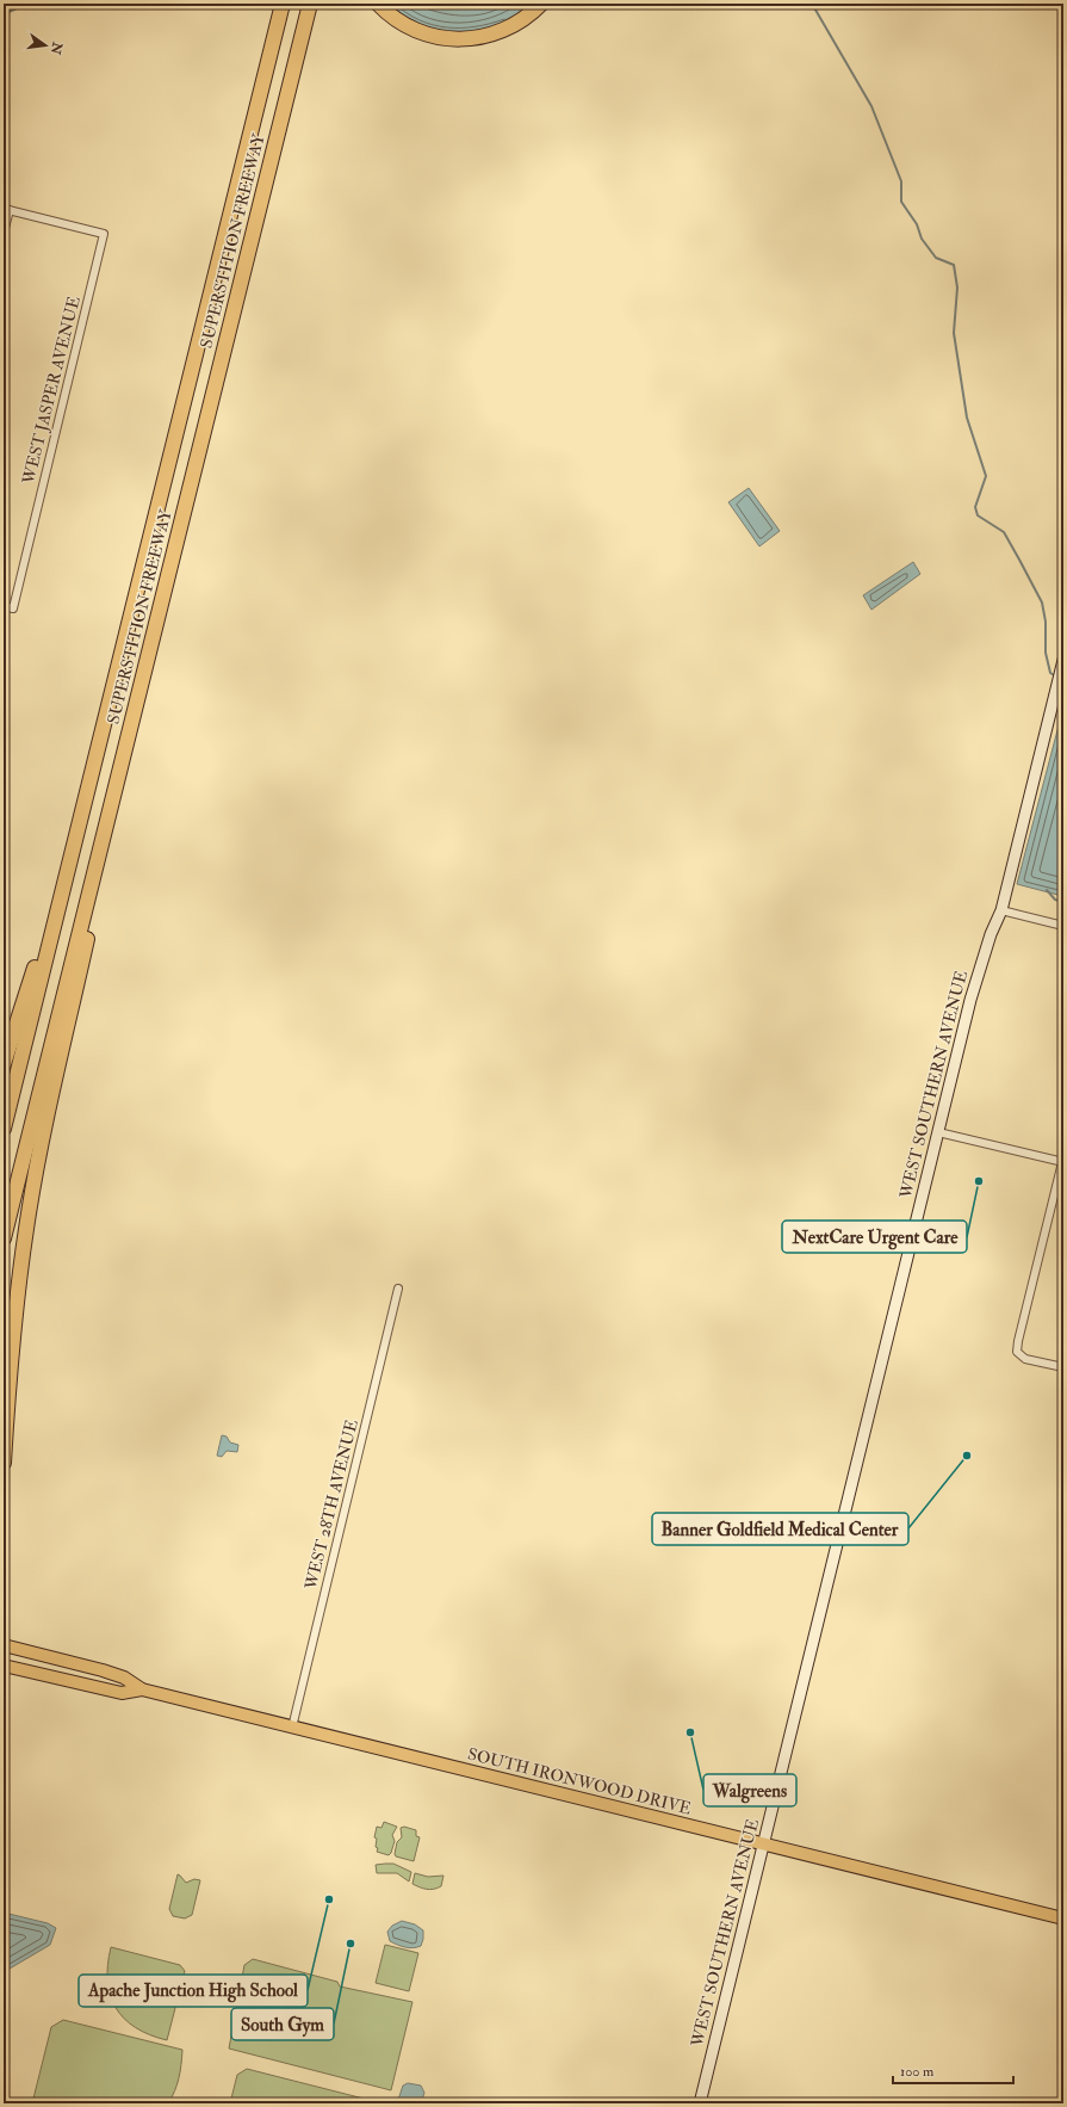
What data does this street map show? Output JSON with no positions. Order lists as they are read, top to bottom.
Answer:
{
  "streets": {
    "highway": ["SUPERSTITION FREEWAY"],
    "main road": ["WEST SOUTHERN AVENUE", "SOUTH IRONWOOD DRIVE"],
    "street": ["WEST JASPER AVENUE", "WEST 28TH AVENUE"]
  },
  "crossings": [
    ["WEST SOUTHERN AVENUE", "SOUTH IRONWOOD DRIVE"],
    ["WEST 28TH AVENUE", "SOUTH IRONWOOD DRIVE"]
  ],
  "places": [
    "NextCare Urgent Care",
    "Banner Goldfield Medical Center",
    "Walgreens",
    "Apache Junction High School",
    "South Gym"
  ],
  "scale_bar": "100 m",
  "north": "right"
}
